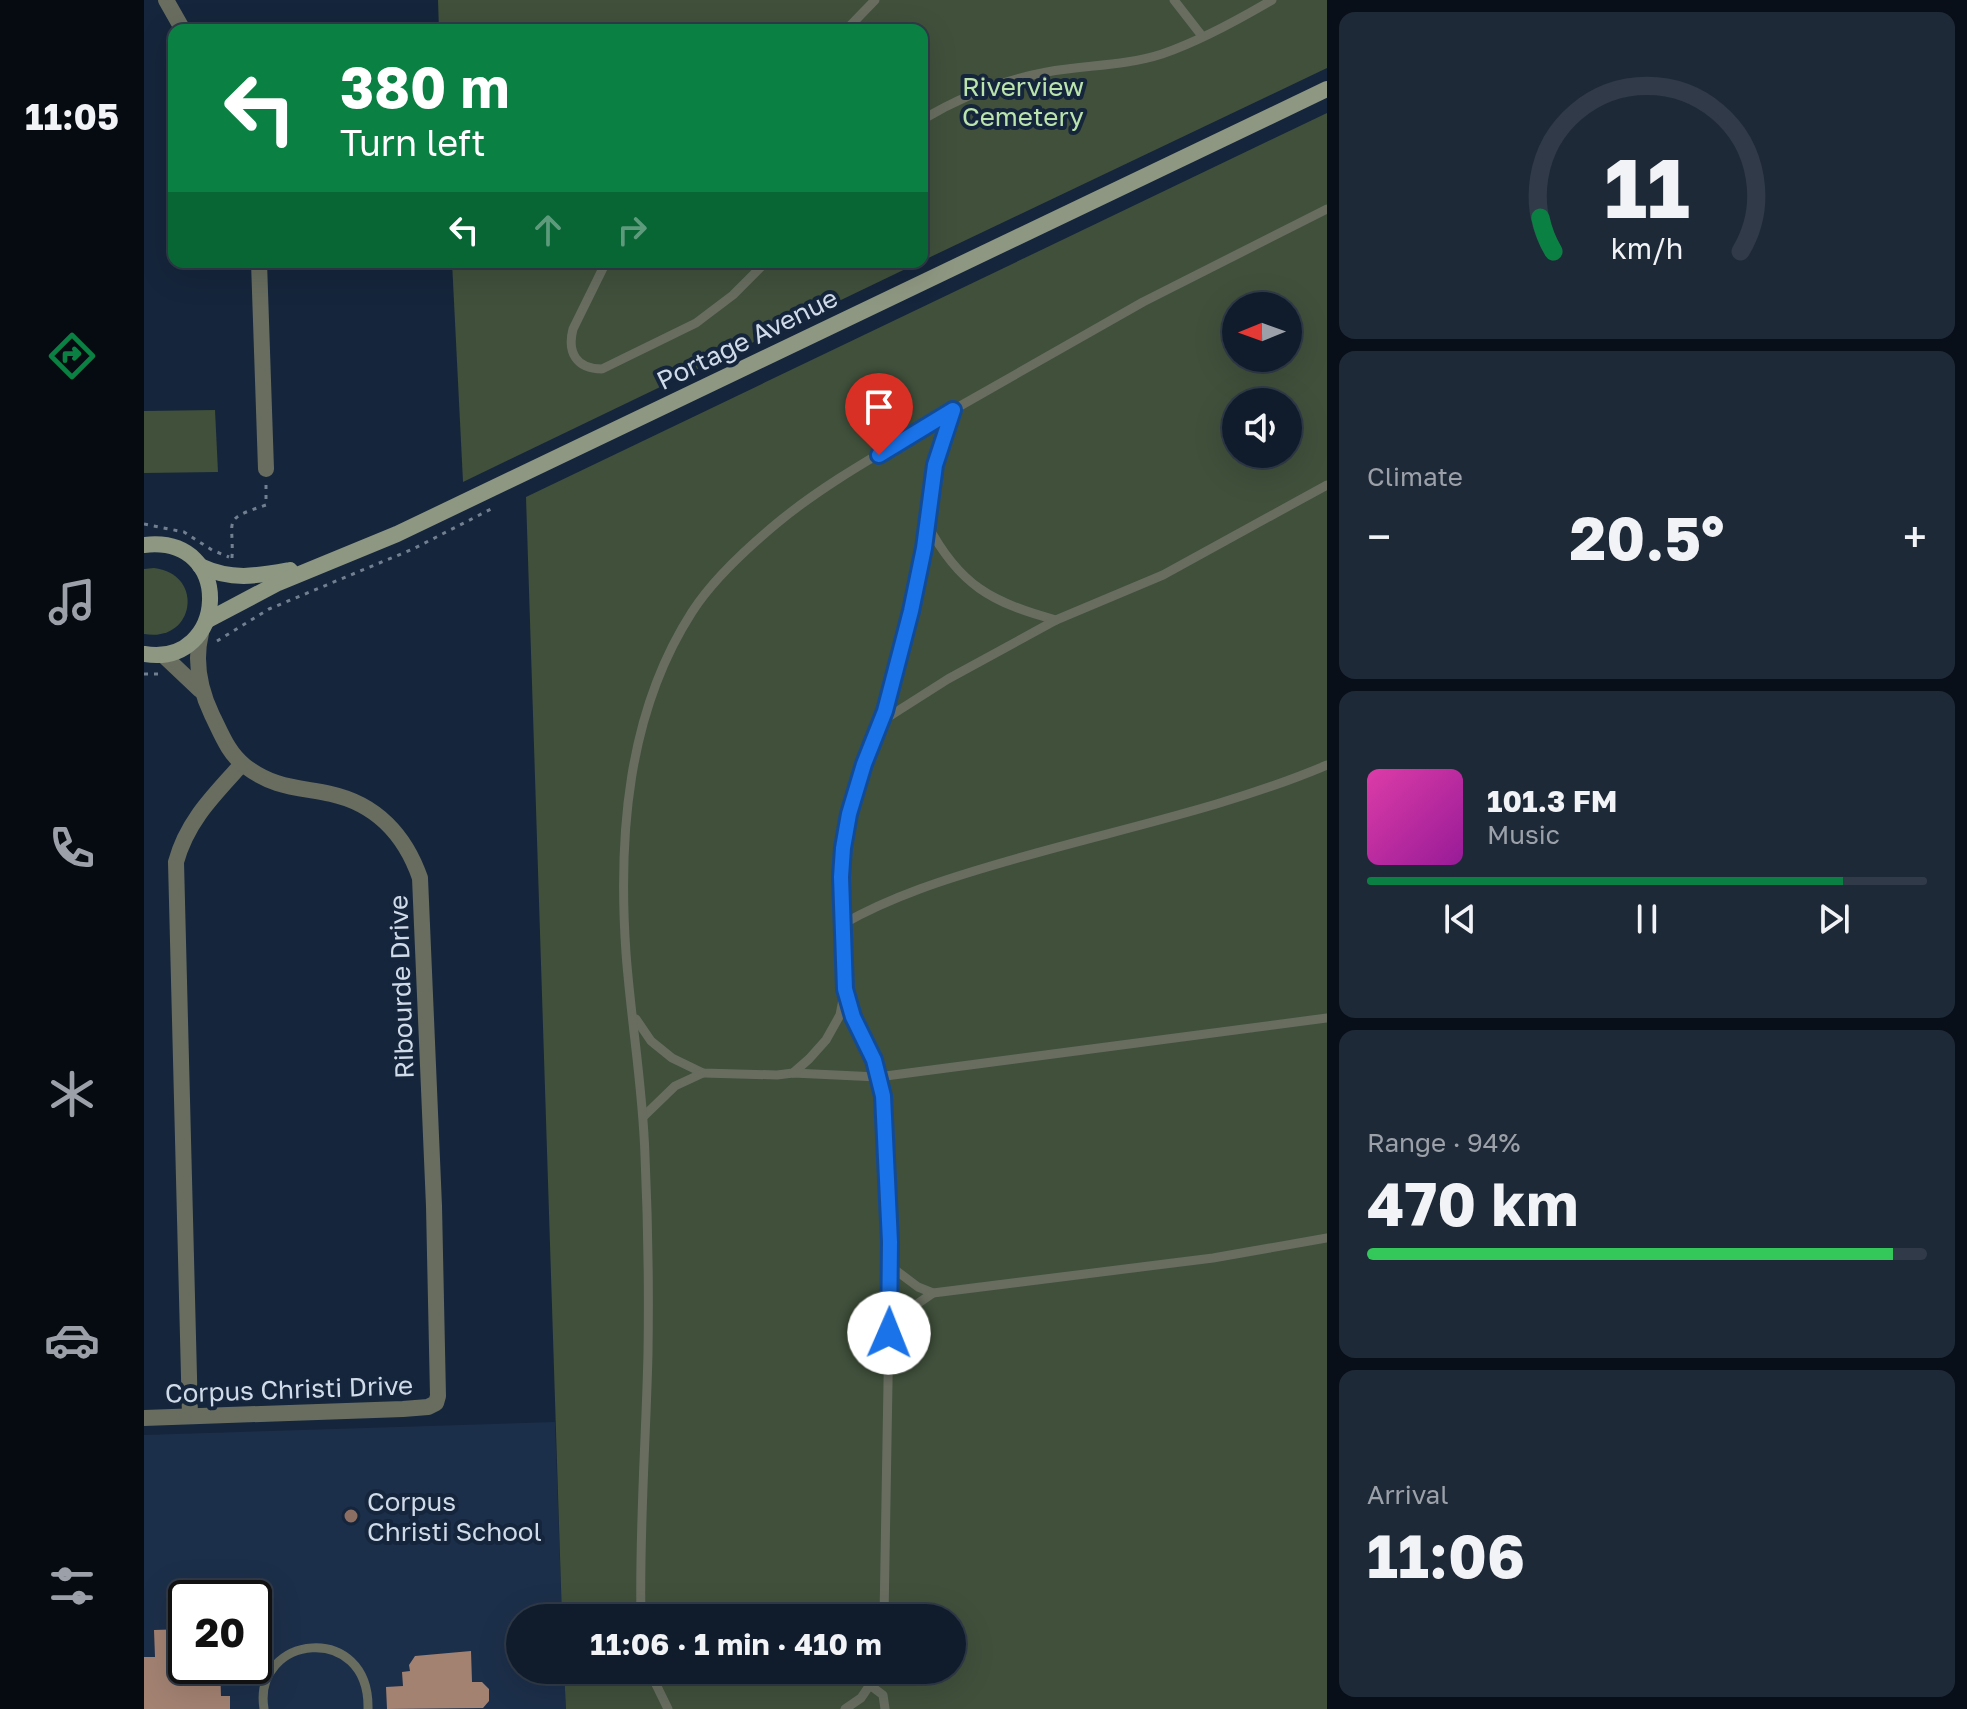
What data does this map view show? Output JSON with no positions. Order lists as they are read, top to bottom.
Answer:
{
  "streets": {
    "main road": ["Portage Avenue"],
    "street": ["Ribourde Drive", "Corpus Christi Drive"]
  },
  "crossings": [
    ["Portage Avenue", "Ribourde Drive"],
    ["Ribourde Drive", "Corpus Christi Drive"]
  ],
  "parks": ["Riverview Cemetery"],
  "places": ["Corpus Christi School"],
  "north": "left",
  "page": {
    "tabs": "11:05",
    "turn": ["380 m", "Turn left"],
    "tile": [
      "Climate",
      ["Range · 94%", "470 km"],
      ["Arrival", "11:06"]
    ],
    "heat": ["−", "20.5°", "+"],
    "song": ["101.3 FM", "Music"],
    "limit": "20",
    "trip": "11:06 · 1 min · 410 m",
    "gauge": ["11", "km/h"]
  }
}
